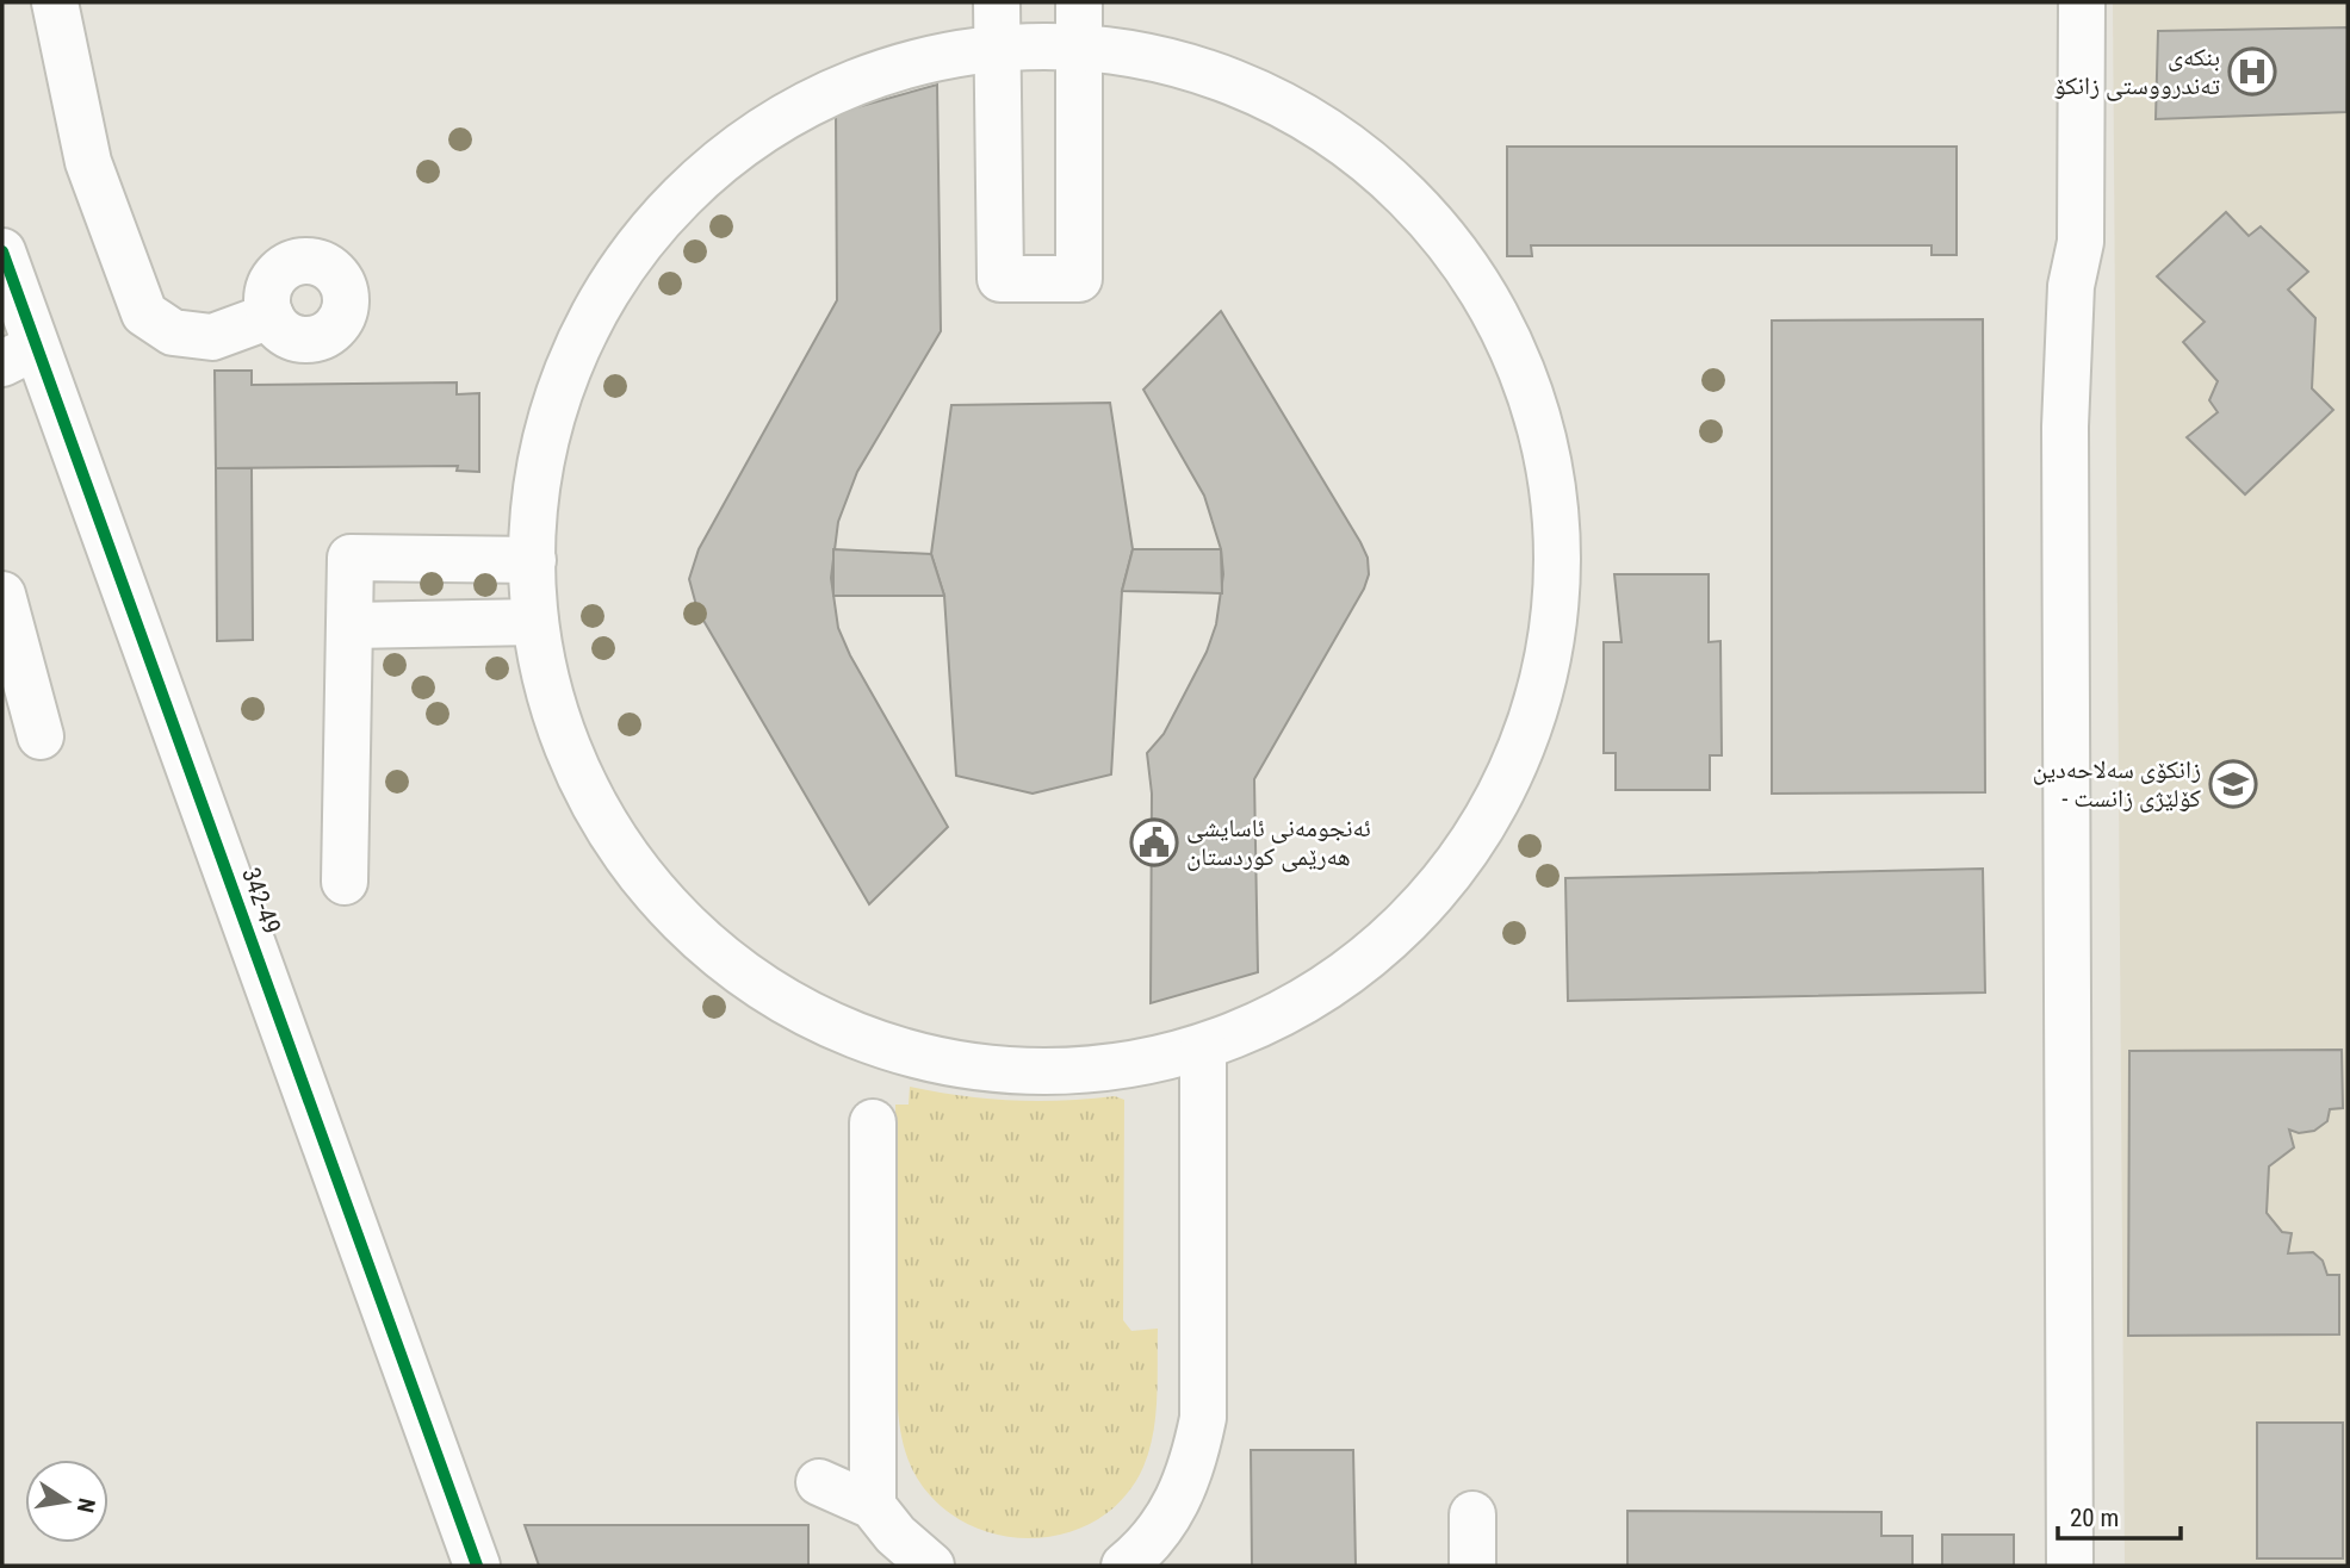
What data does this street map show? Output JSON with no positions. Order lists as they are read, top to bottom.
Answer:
{
  "streets": {
    "street": ["342-49"]
  },
  "places": {
    "hospital": ["بنکەی تەندرووستی زانکۆ"],
    "school or university": ["زانکۆی سەلاحەدین - کۆلێژی زانست"],
    "public building": ["ئەنجومەنی ئاسایشی هەرێمی کوردستان"]
  },
  "scale_bar": "20 m",
  "north": "right"
}
